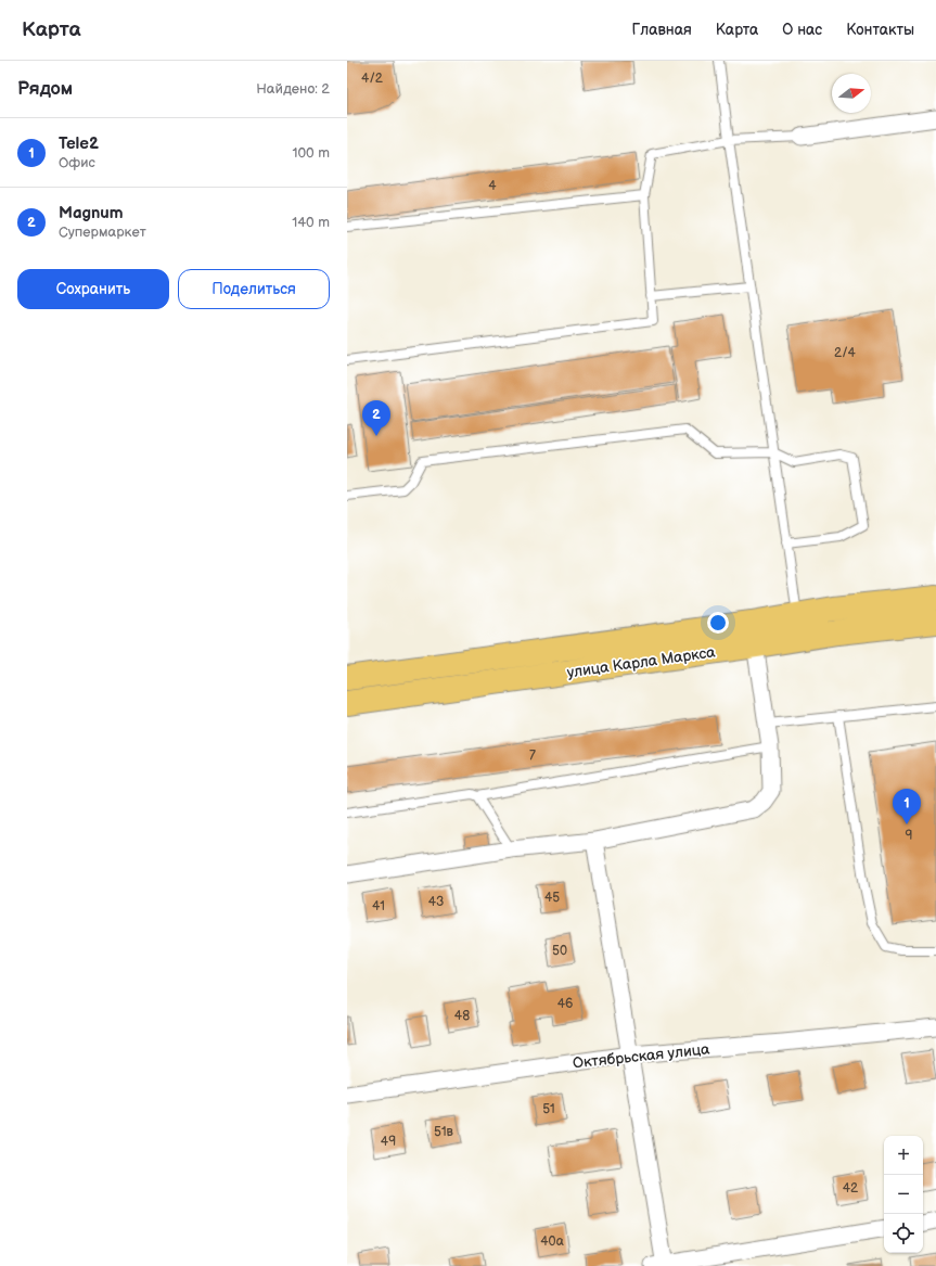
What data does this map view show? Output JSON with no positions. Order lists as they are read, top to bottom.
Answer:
{
  "streets": {
    "main road": ["улица Карла Маркса"],
    "street": ["Октябрьская улица"]
  },
  "house_numbers": [
    "4/2",
    "4",
    "2/4",
    "7",
    "9",
    "45",
    "43",
    "41",
    "50",
    "46",
    "48",
    "51",
    "51в",
    "49",
    "42",
    "40а"
  ],
  "north": "right",
  "page": {
    "header": "Карта",
    "nav": [
      "Главная",
      "Карта",
      "О нас",
      "Контакты"
    ],
    "heading": ["Рядом", "Найдено: 2"],
    "list": [
      {
        "mark": "1",
        "name": "Tele2",
        "note": "Офис",
        "value": "100 m"
      },
      {
        "mark": "2",
        "name": "Magnum",
        "note": "Супермаркет",
        "value": "140 m"
      }
    ],
    "buttons": ["Сохранить", "Поделиться"],
    "pins": ["2", "1"],
    "map_buttons": ["+", "−"]
  }
}
